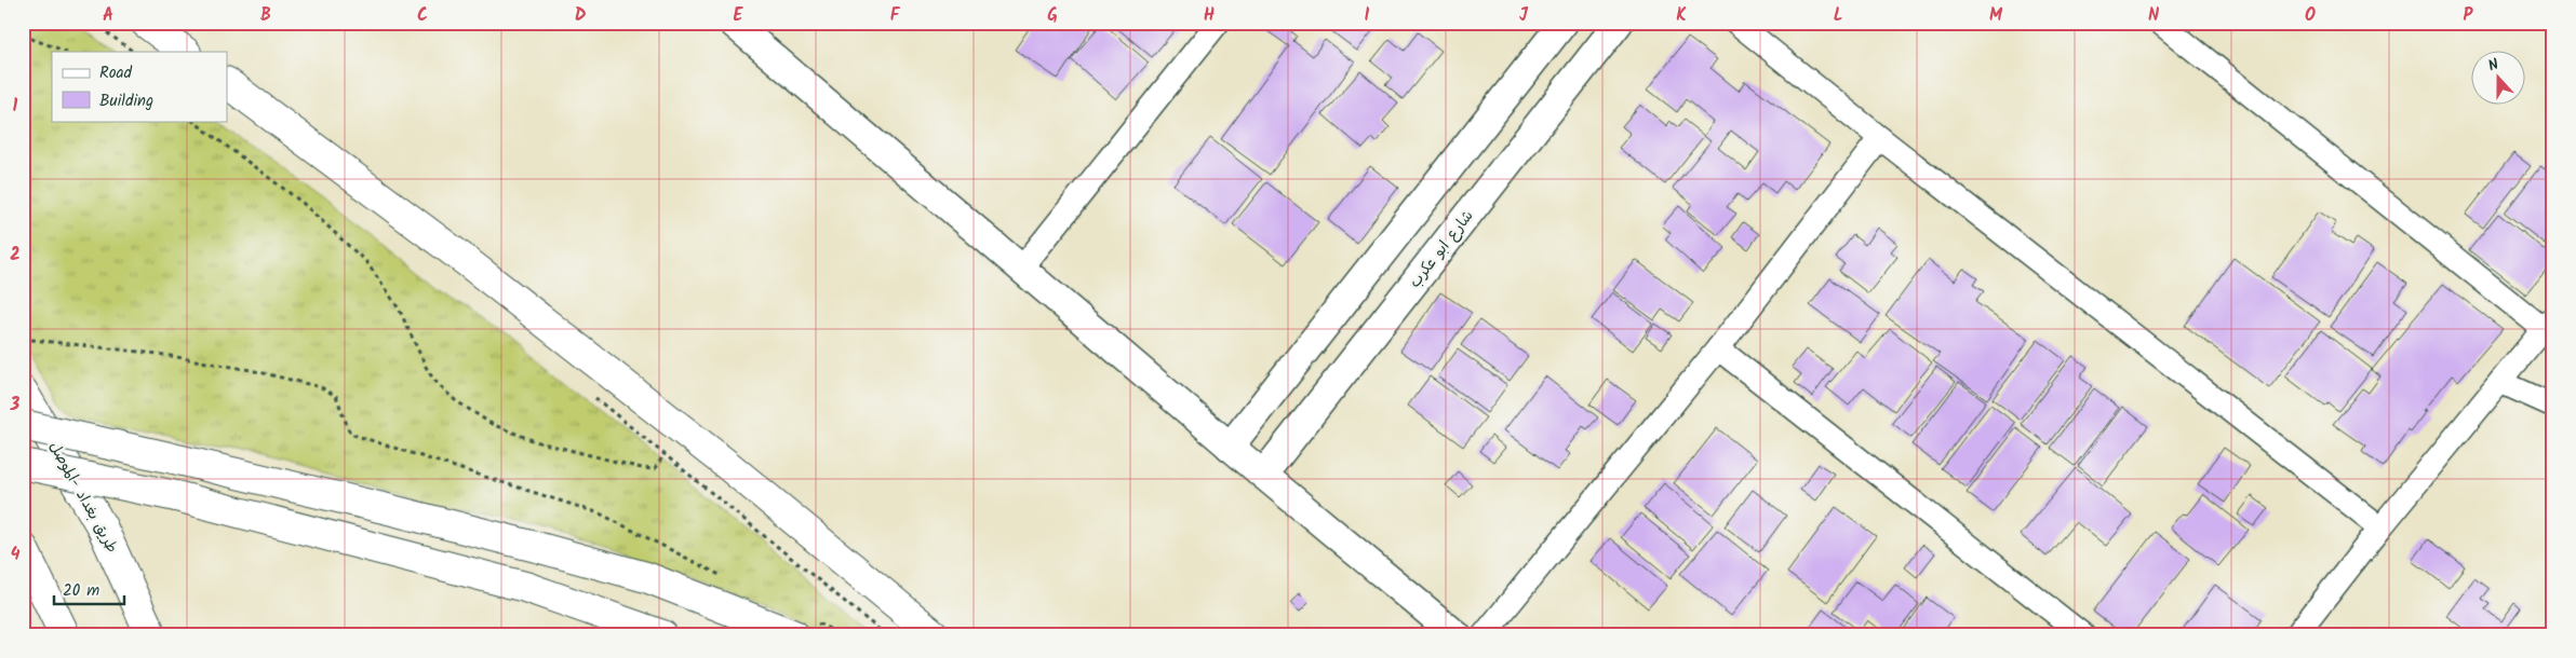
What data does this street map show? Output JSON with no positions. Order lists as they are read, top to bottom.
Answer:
{
  "streets": {
    "main road": ["طريق بغداد -الموصل"],
    "street": ["شارع ابو عكرب"]
  },
  "legend": ["Road", "Building"],
  "scale_bar": "20 m",
  "north": "top",
  "grid": {
    "columns": [
      "A",
      "B",
      "C",
      "D",
      "E",
      "F",
      "G",
      "H",
      "I",
      "J",
      "K",
      "L",
      "M",
      "N",
      "O",
      "P"
    ],
    "rows": [
      "1",
      "2",
      "3",
      "4"
    ]
  }
}
